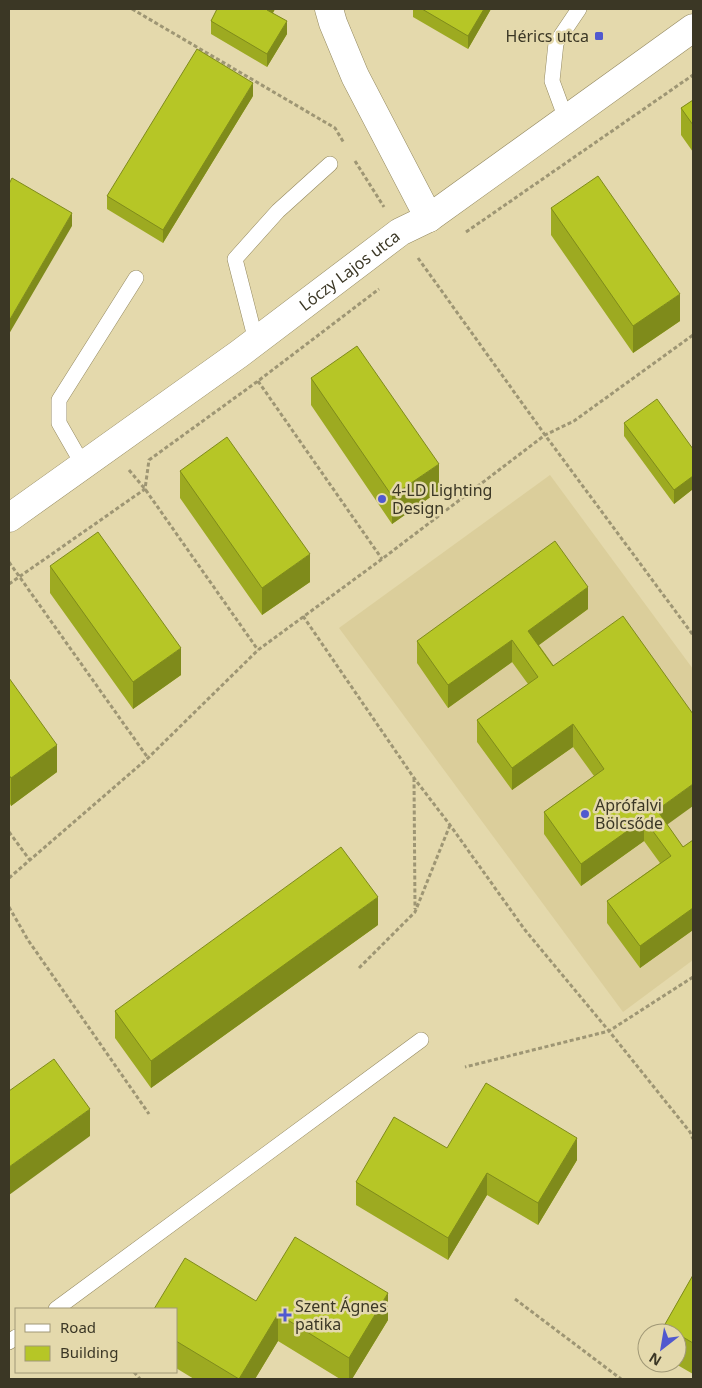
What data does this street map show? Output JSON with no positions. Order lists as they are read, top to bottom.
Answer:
{
  "streets": {
    "street": ["Lóczy Lajos utca"]
  },
  "places": {
    "transit": ["Hérics utca"],
    "other": ["4-LD Lighting Design", "Aprófalvi Bölcsőde"],
    "health": ["Szent Ágnes patika"]
  },
  "legend": ["Road", "Building"],
  "north": "bottom left"
}
